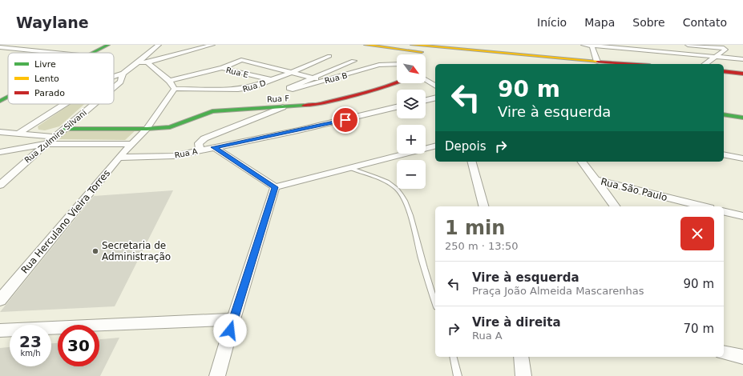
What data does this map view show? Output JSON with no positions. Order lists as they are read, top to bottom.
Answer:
{
  "streets": {
    "street": [
      "Rua E",
      "Rua B",
      "Rua D",
      "Rua F",
      "Rua Zulmira Silvani",
      "Rua A",
      "Rua São Paulo",
      "Rua Herculano Vieira Torres"
    ]
  },
  "crossings": [
    ["Rua E", "Rua D"],
    ["Rua D", "Rua Herculano Vieira Torres"],
    ["Rua F", "Rua Zulmira Silvani"],
    ["Rua F", "Rua Herculano Vieira Torres"],
    ["Rua A", "Rua Herculano Vieira Torres"]
  ],
  "places": ["Secretaria de Administração"],
  "legend": ["Livre", "Lento", "Parado"],
  "north": "bottom right",
  "page": {
    "header": "Waylane",
    "nav": [
      "Início",
      "Mapa",
      "Sobre",
      "Contato"
    ],
    "map_buttons": ["+", "−"],
    "turn": ["90 m", "Vire à esquerda"],
    "then": "Depois",
    "heading": ["1 min", "250 m · 13:50"],
    "list": [
      {
        "name": "Vire à esquerda",
        "note": "Praça João Almeida Mascarenhas",
        "value": "90 m"
      },
      {
        "name": "Vire à direita",
        "note": "Rua A",
        "value": "70 m"
      }
    ],
    "speed": "23 km/h",
    "limit": "30"
  }
}
